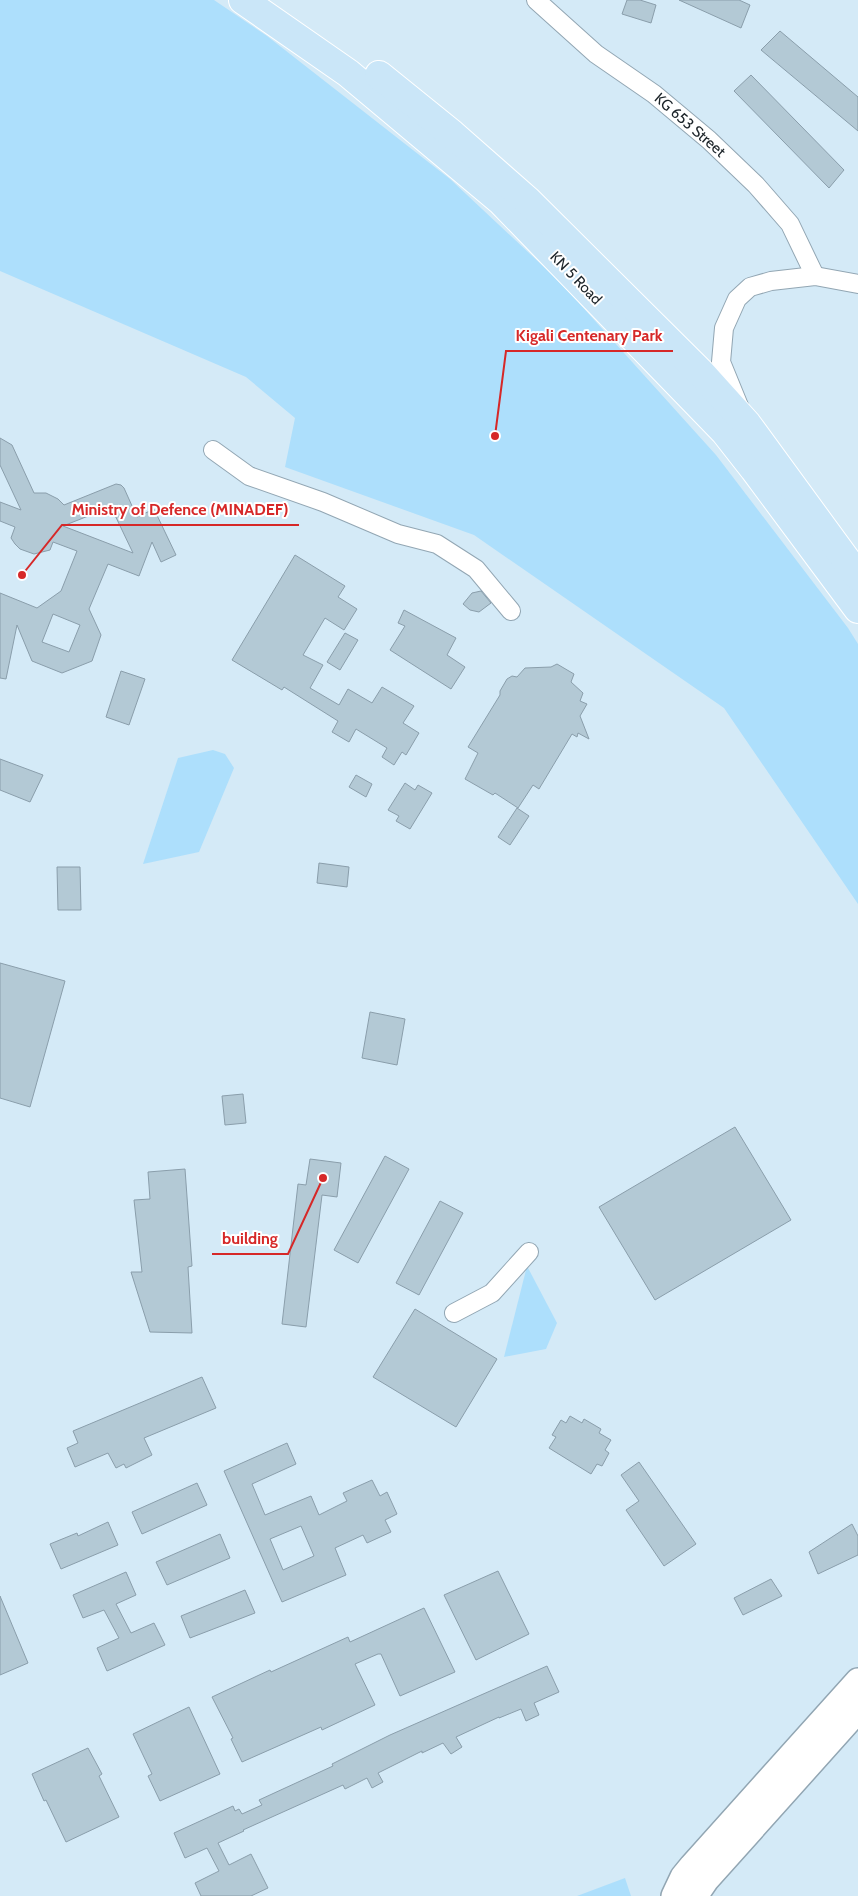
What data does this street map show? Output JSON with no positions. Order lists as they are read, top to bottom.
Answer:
{
  "streets": {
    "main road": ["KN 5 Road"],
    "street": ["KG 653 Street"]
  },
  "places": ["Kigali Centenary Park", "Ministry of Defence (MINADEF)", "building"]
}
